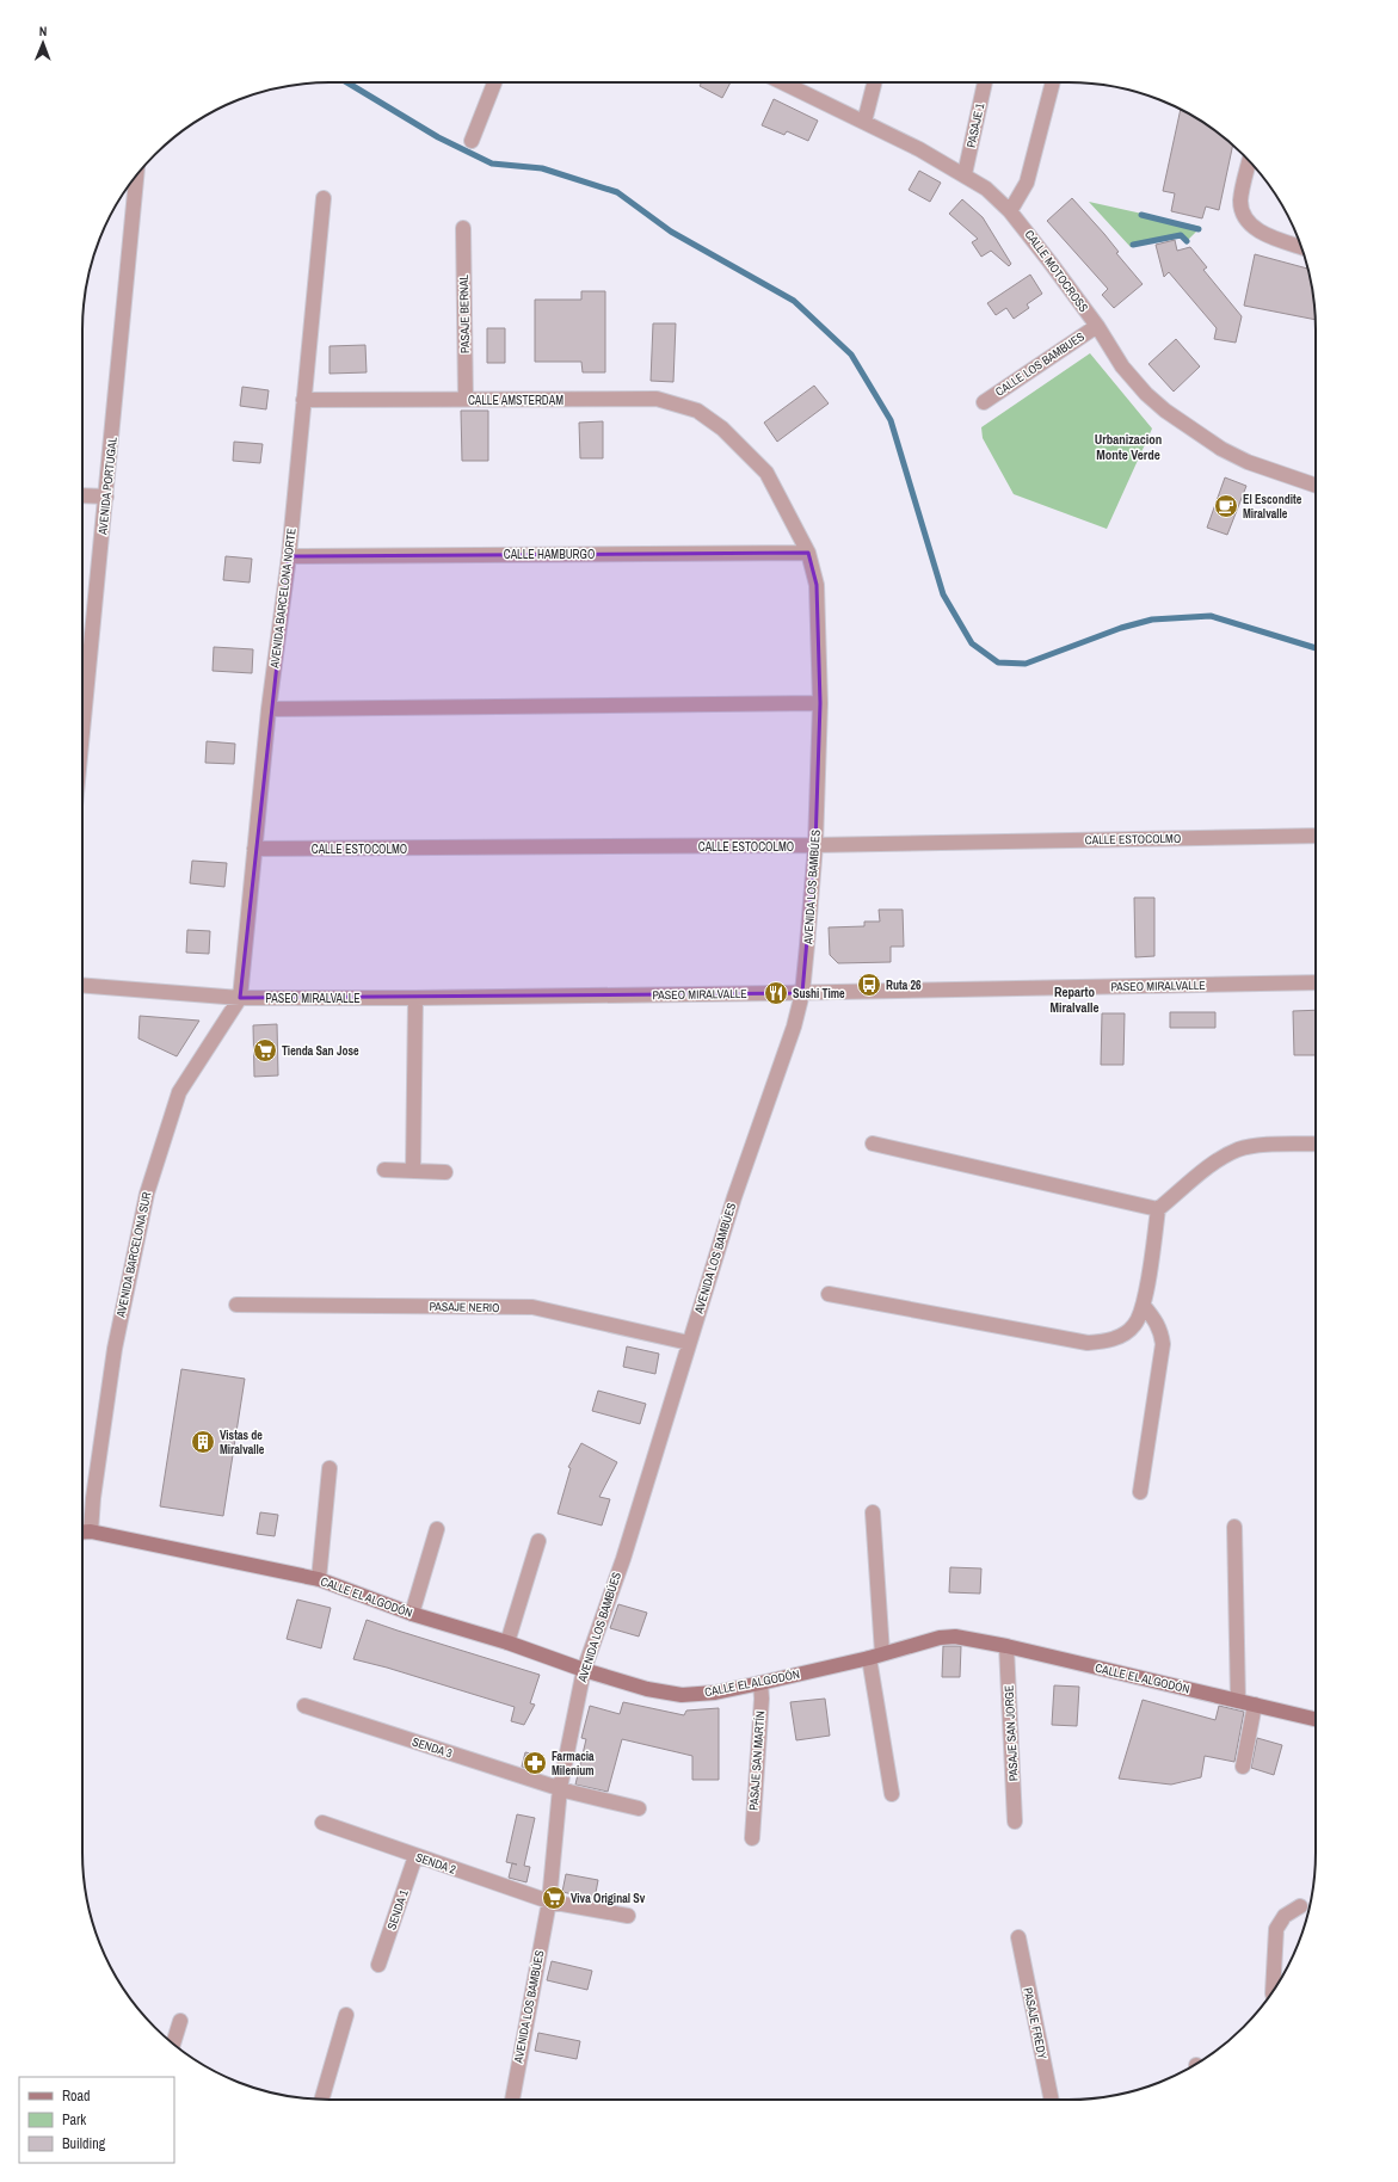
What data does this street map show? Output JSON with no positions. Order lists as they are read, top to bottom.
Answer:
{
  "streets": {
    "street": [
      "PASAJE 1",
      "CALLE MOTOCROSS",
      "PASAJE BERNAL",
      "CALLE LOS BAMBUES",
      "CALLE AMSTERDAM",
      "AVENIDA PORTUGAL",
      "CALLE HAMBURGO",
      "AVENIDA BARCELONA NORTE",
      "CALLE ESTOCOLMO",
      "AVENIDA LOS BAMBÚES",
      "PASEO MIRALVALLE",
      "AVENIDA BARCELONA SUR",
      "PASAJE NERIO",
      "CALLE EL ALGODÓN",
      "PASAJE SAN JORGE",
      "SENDA 3",
      "PASAJE SAN MARTÍN",
      "SENDA 2",
      "SENDA 1",
      "PASAJE FREDY"
    ]
  },
  "crossings": [
    ["PASAJE 1", "CALLE MOTOCROSS"],
    ["CALLE MOTOCROSS", "CALLE LOS BAMBUES"],
    ["PASAJE BERNAL", "CALLE AMSTERDAM"],
    ["CALLE AMSTERDAM", "AVENIDA BARCELONA NORTE"],
    ["CALLE AMSTERDAM", "AVENIDA LOS BAMBÚES"],
    ["CALLE HAMBURGO", "AVENIDA BARCELONA NORTE"],
    ["CALLE HAMBURGO", "AVENIDA LOS BAMBÚES"],
    ["AVENIDA BARCELONA NORTE", "CALLE ESTOCOLMO"],
    ["AVENIDA BARCELONA NORTE", "PASEO MIRALVALLE"],
    ["AVENIDA BARCELONA NORTE", "AVENIDA BARCELONA SUR"],
    ["CALLE ESTOCOLMO", "AVENIDA LOS BAMBÚES"],
    ["AVENIDA LOS BAMBÚES", "PASEO MIRALVALLE"],
    ["AVENIDA LOS BAMBÚES", "PASAJE NERIO"],
    ["AVENIDA LOS BAMBÚES", "CALLE EL ALGODÓN"],
    ["AVENIDA LOS BAMBÚES", "SENDA 3"],
    ["AVENIDA LOS BAMBÚES", "SENDA 2"],
    ["PASEO MIRALVALLE", "AVENIDA BARCELONA SUR"],
    ["AVENIDA BARCELONA SUR", "CALLE EL ALGODÓN"],
    ["CALLE EL ALGODÓN", "PASAJE SAN JORGE"],
    ["CALLE EL ALGODÓN", "PASAJE SAN MARTÍN"],
    ["SENDA 2", "SENDA 1"]
  ],
  "districts": ["Urbanizacion Monte Verde", "Reparto Miralvalle"],
  "places": {
    "cafe": ["El Escondite Miralvalle"],
    "bus stop": ["Ruta 26"],
    "restaurant": ["Sushi Time"],
    "supermarket": ["Tienda San Jose", "Viva Original Sv"],
    "building": ["Vistas de Miralvalle"],
    "pharmacy": ["Farmacia Milenium"]
  },
  "legend": ["Road", "Park", "Building"],
  "north": "top"
}
